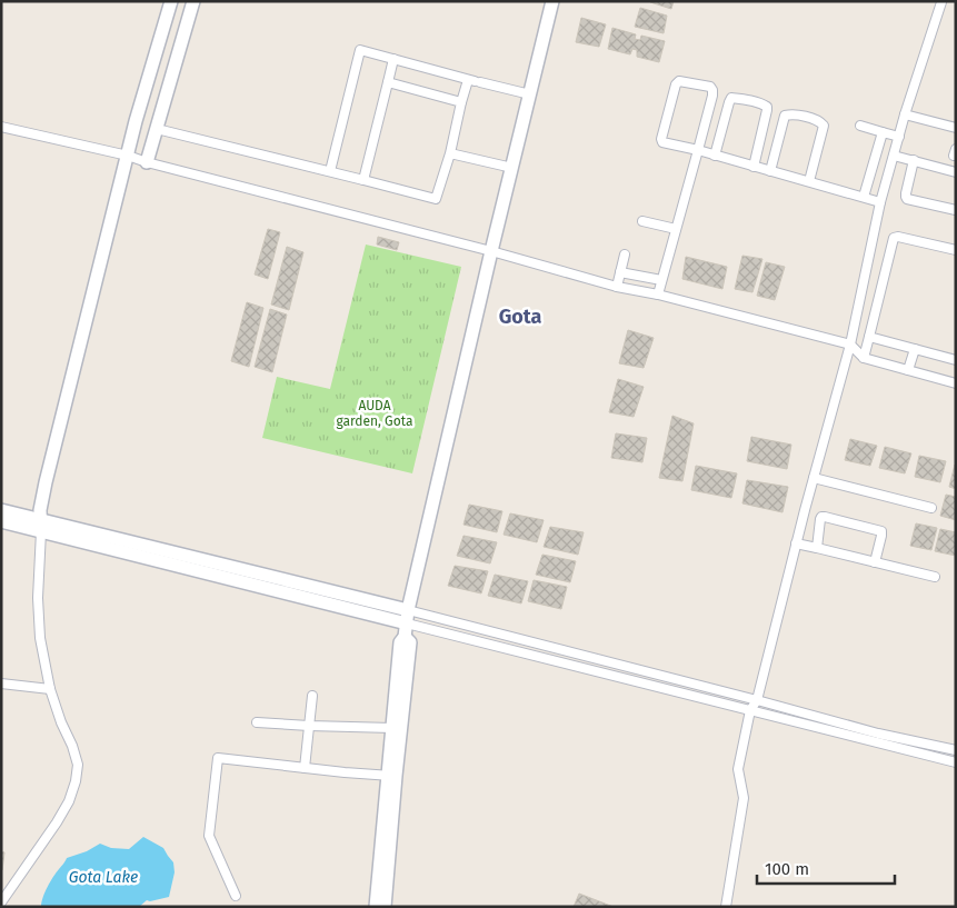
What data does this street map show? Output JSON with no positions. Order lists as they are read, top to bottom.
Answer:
{
  "districts": ["Gota"],
  "water": ["Gota Lake"],
  "parks": ["AUDA garden, Gota"],
  "scale_bar": "100 m"
}
